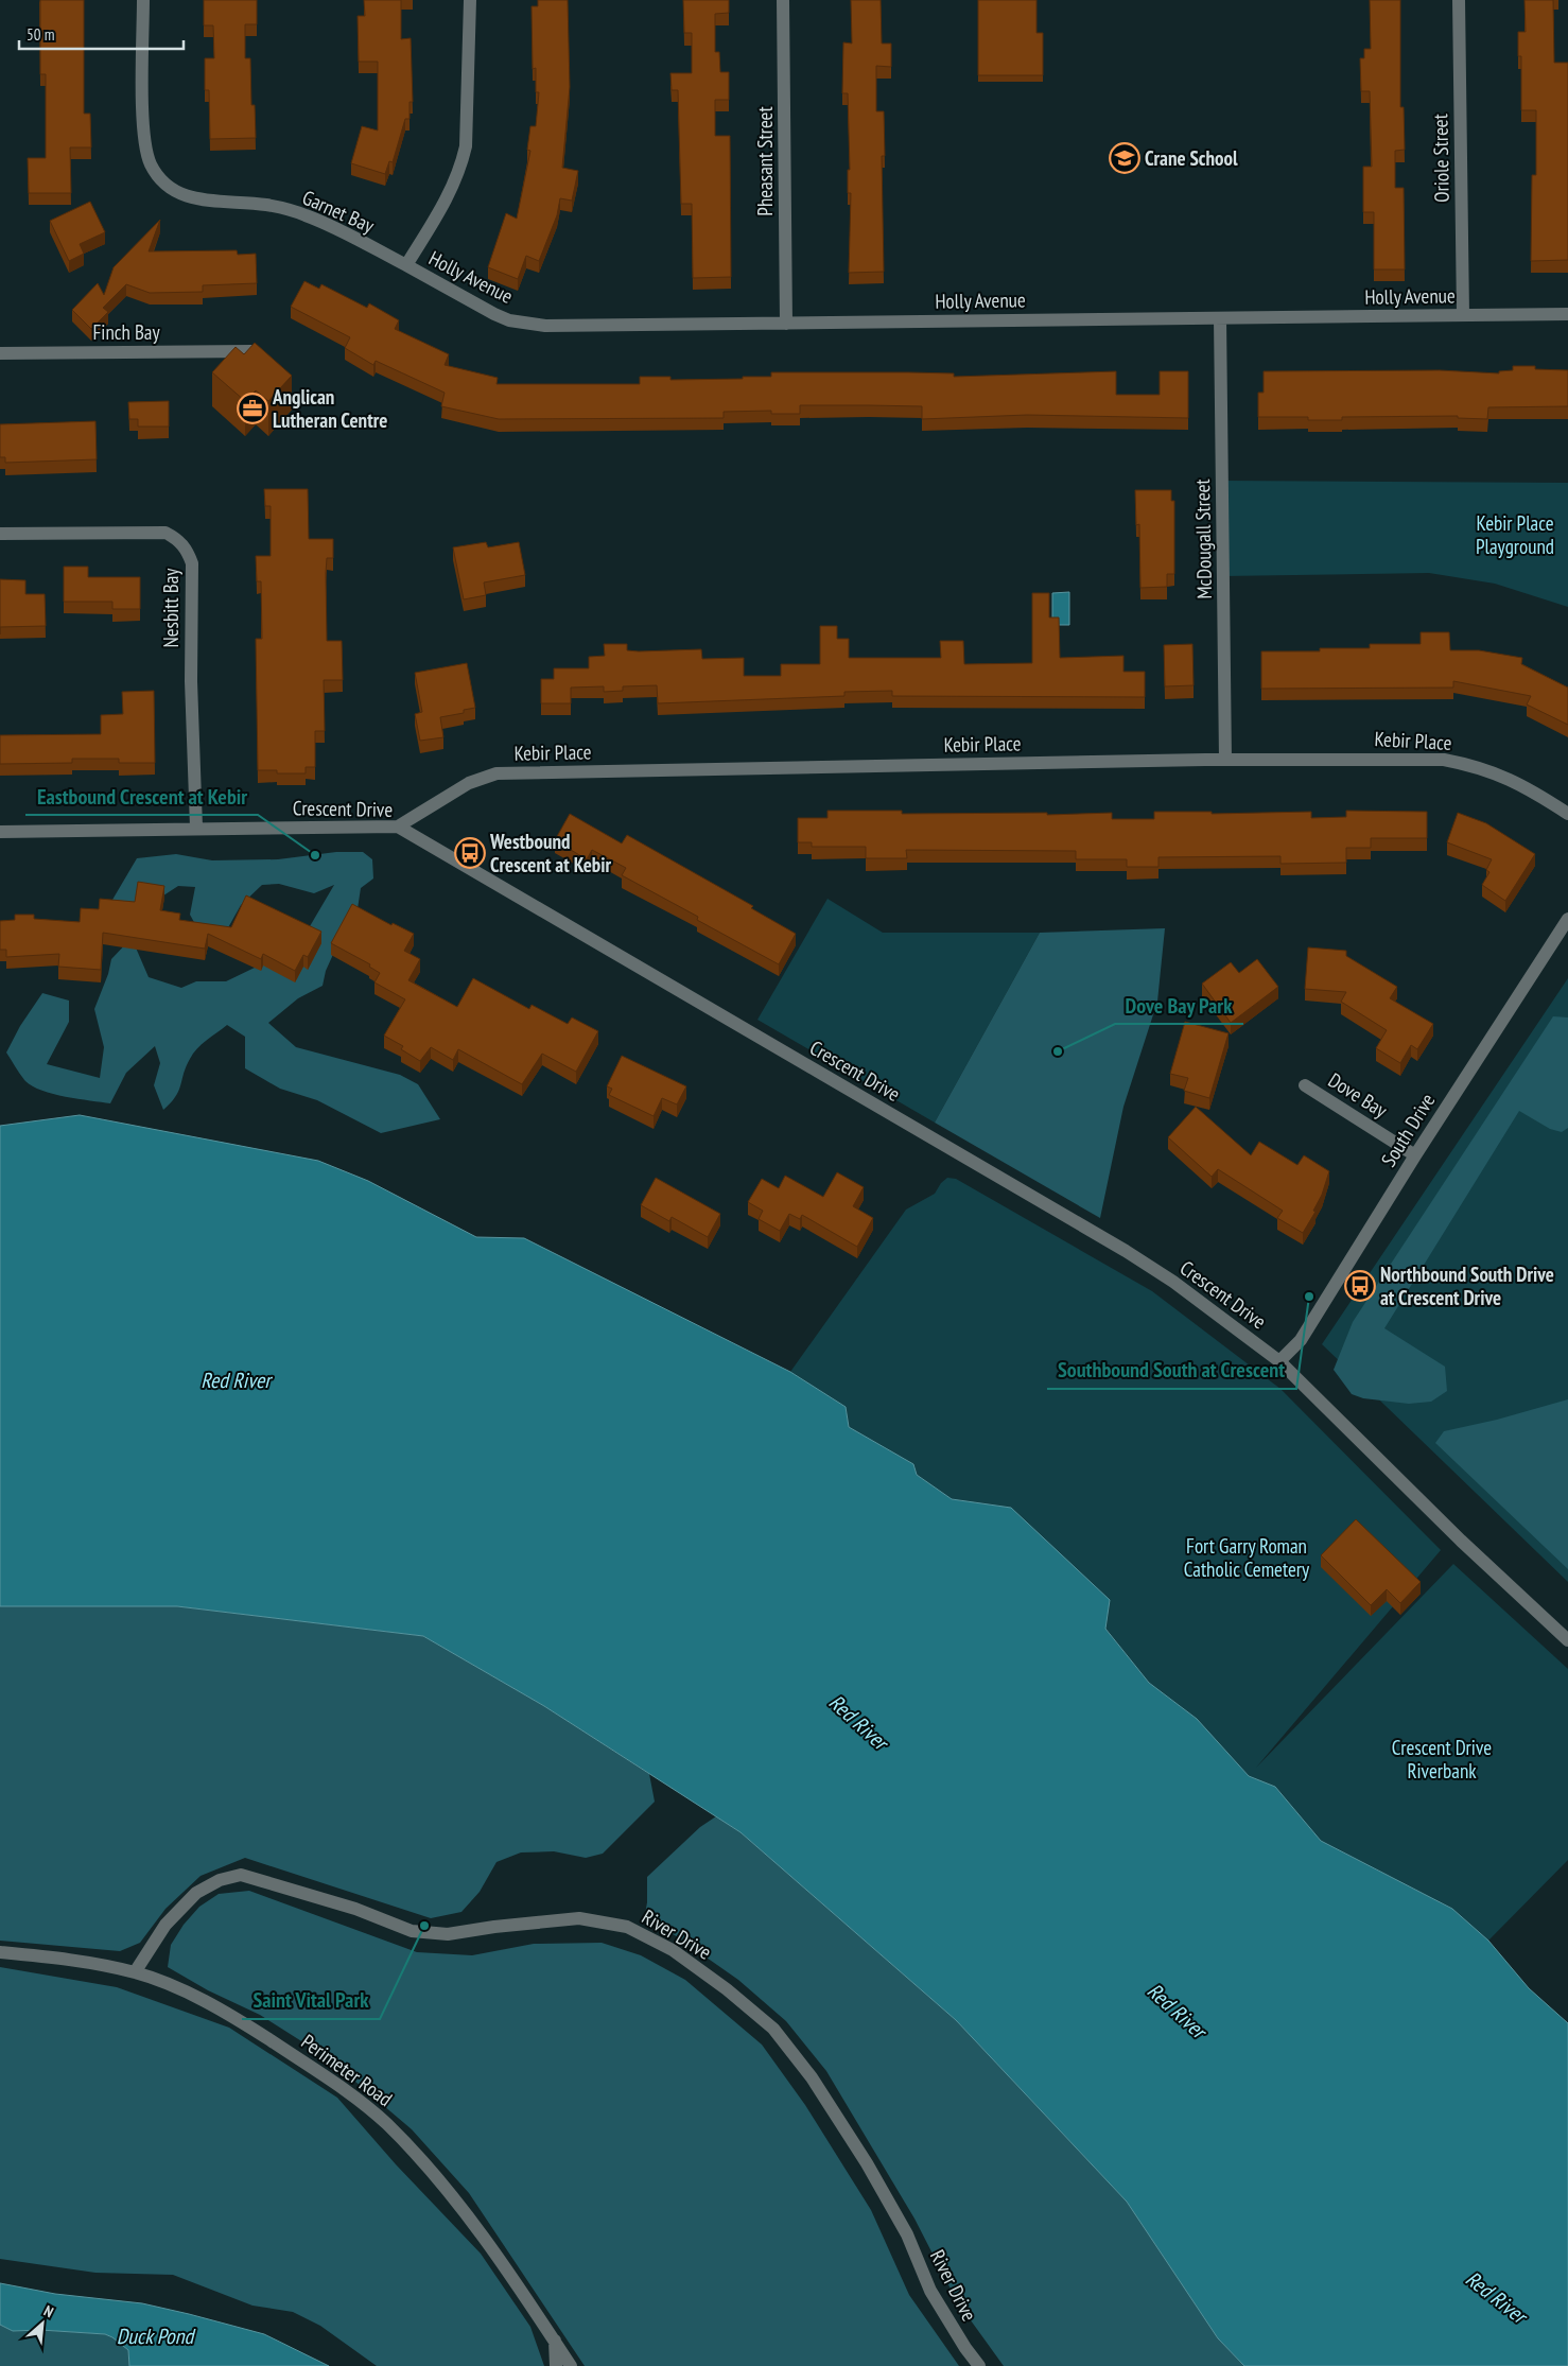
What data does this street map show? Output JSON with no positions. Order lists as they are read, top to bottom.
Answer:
{
  "streets": {
    "street": [
      "Oriole Street",
      "Pheasant Street",
      "Garnet Bay",
      "Holly Avenue",
      "Finch Bay",
      "McDougall Street",
      "Nesbitt Bay",
      "Kebir Place",
      "Crescent Drive",
      "Dove Bay",
      "South Drive",
      "River Drive",
      "Perimeter Road"
    ]
  },
  "crossings": [
    ["Oriole Street", "Holly Avenue"],
    ["Pheasant Street", "Holly Avenue"],
    ["Garnet Bay", "Holly Avenue"],
    ["Holly Avenue", "McDougall Street"],
    ["McDougall Street", "Kebir Place"],
    ["Nesbitt Bay", "Crescent Drive"],
    ["Kebir Place", "Crescent Drive"],
    ["Crescent Drive", "South Drive"],
    ["Dove Bay", "South Drive"],
    ["River Drive", "Perimeter Road"]
  ],
  "water": ["Red River", "Duck Pond"],
  "parks": ["Kebir Place Playground", "Fort Garry Roman Catholic Cemetery", "Crescent Drive Riverbank"],
  "places": {
    "school or university": ["Crane School"],
    "office": ["Anglican Lutheran Centre"],
    "bus stop": ["Westbound Crescent at Kebir", "Northbound South Drive at Crescent Drive"],
    "other": [
      "Eastbound Crescent at Kebir",
      "Dove Bay Park",
      "Southbound South at Crescent",
      "Saint Vital Park"
    ]
  },
  "scale_bar": "50 m",
  "north": "top right"
}
